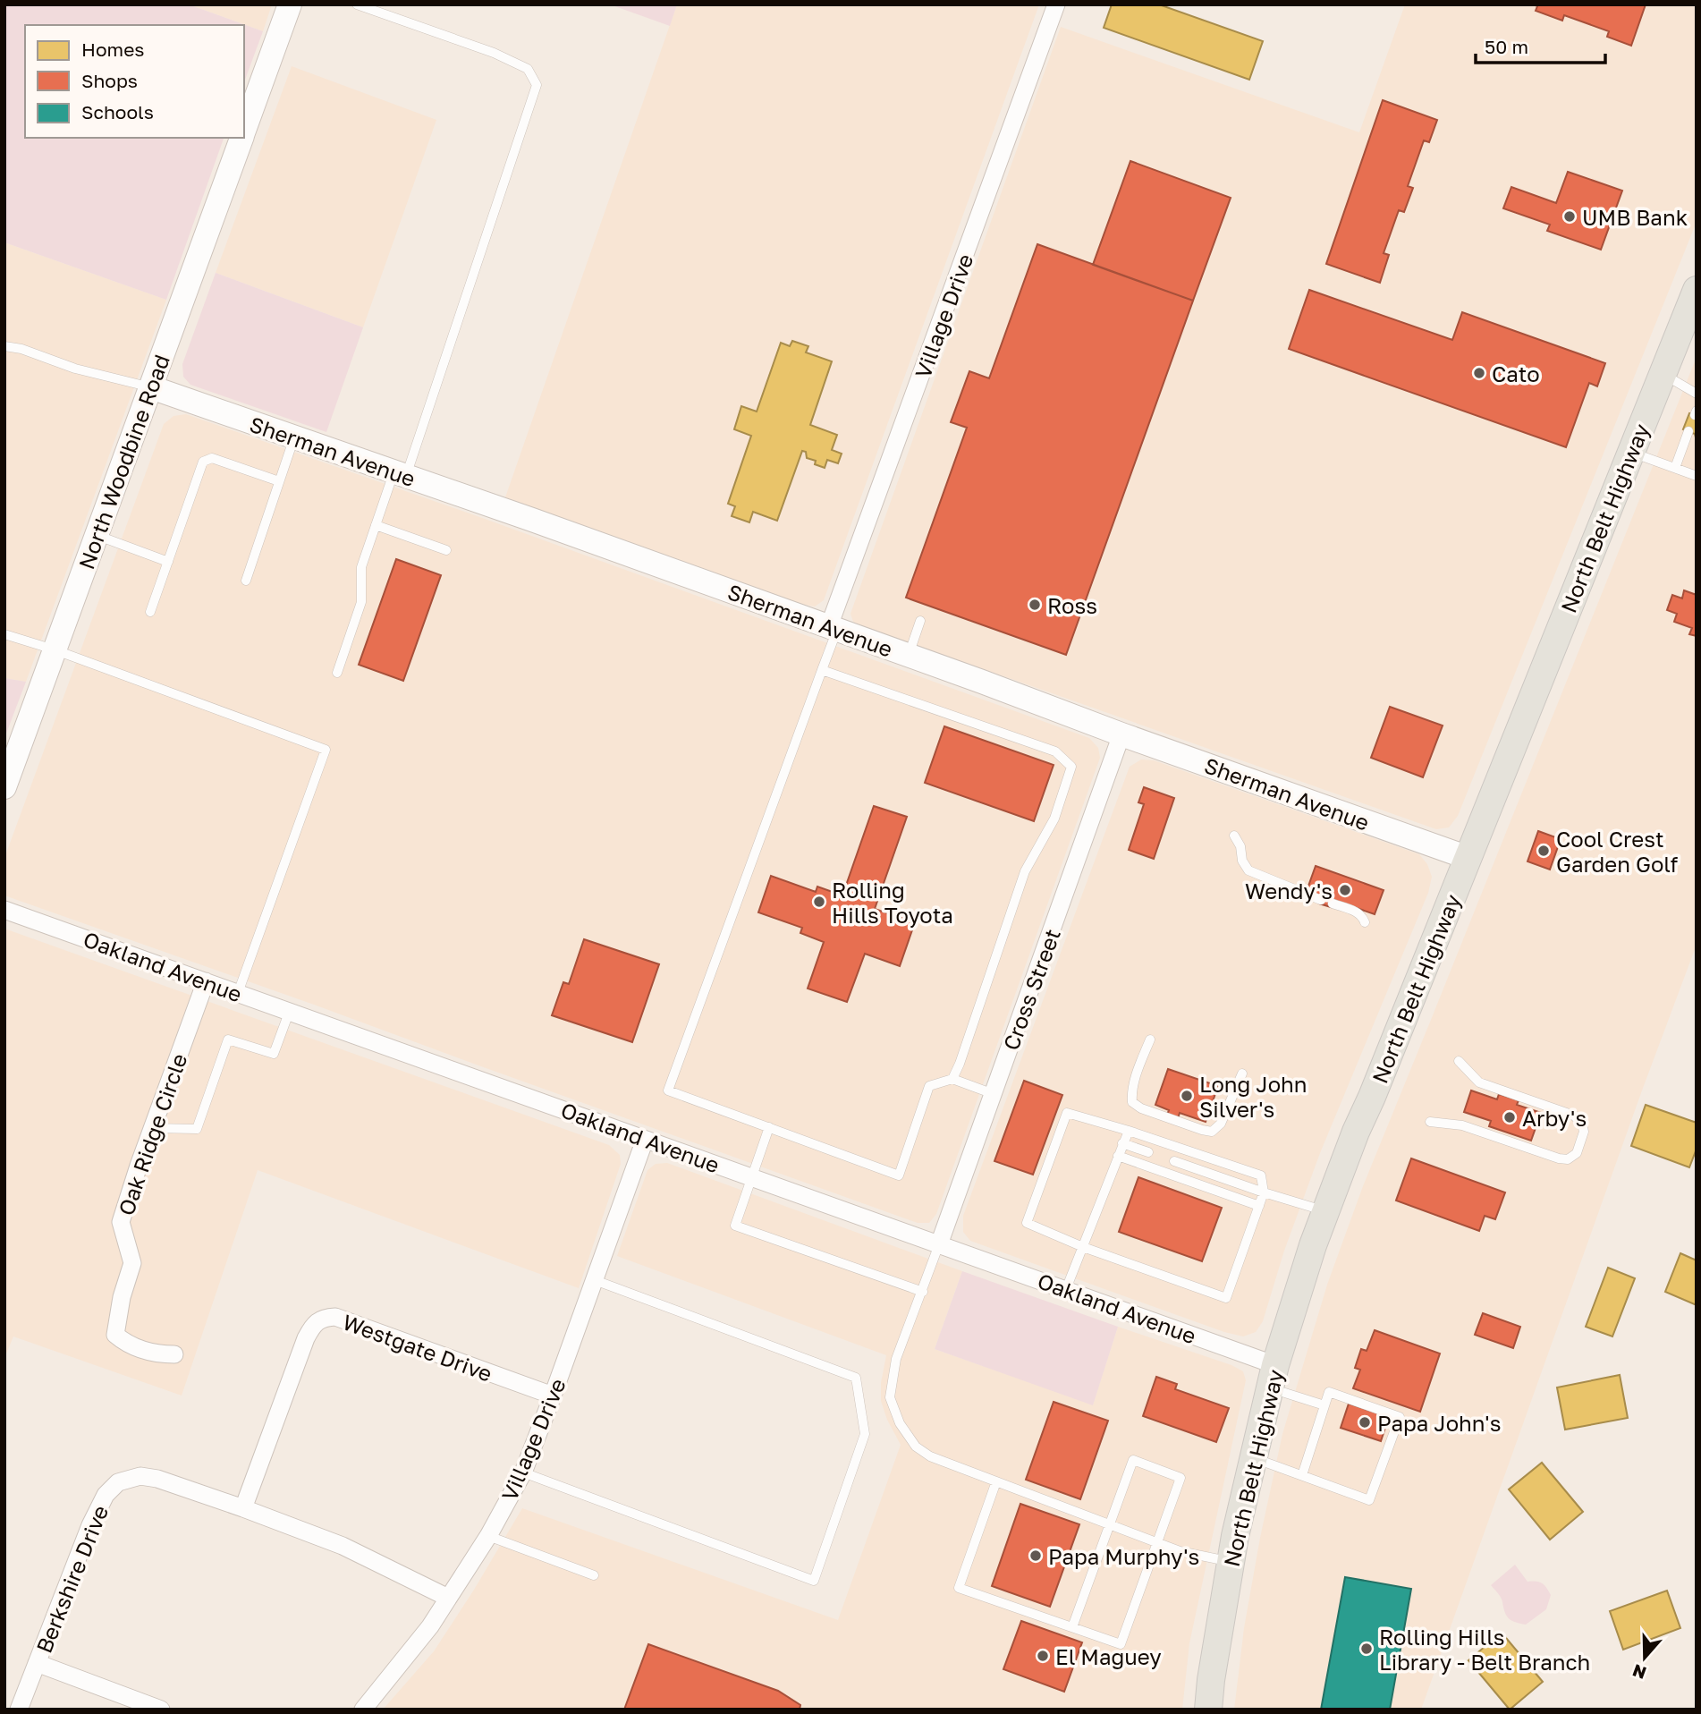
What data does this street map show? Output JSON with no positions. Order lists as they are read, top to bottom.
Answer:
{
  "streets": {
    "main road": ["North Belt Highway"],
    "street": [
      "Village Drive",
      "Sherman Avenue",
      "North Woodbine Road",
      "Oakland Avenue",
      "Cross Street",
      "Oak Ridge Circle",
      "Westgate Drive",
      "Berkshire Drive"
    ]
  },
  "crossings": [
    ["Village Drive", "Sherman Avenue"],
    ["Village Drive", "Oakland Avenue"],
    ["Village Drive", "Westgate Drive"],
    ["Sherman Avenue", "North Woodbine Road"],
    ["Sherman Avenue", "North Belt Highway"],
    ["Sherman Avenue", "Cross Street"],
    ["North Belt Highway", "Oakland Avenue"],
    ["Oakland Avenue", "Cross Street"],
    ["Oakland Avenue", "Oak Ridge Circle"],
    ["Westgate Drive", "Berkshire Drive"]
  ],
  "places": [
    "UMB Bank",
    "Cato",
    "Ross",
    "Cool Crest Garden Golf",
    "Wendy's",
    "Rolling Hills Toyota",
    "Long John Silver's",
    "Arby's",
    "Papa John's",
    "Papa Murphy's",
    "Rolling Hills Library - Belt Branch",
    "El Maguey"
  ],
  "legend": ["Homes", "Shops", "Schools"],
  "scale_bar": "50 m",
  "north": "bottom"
}
